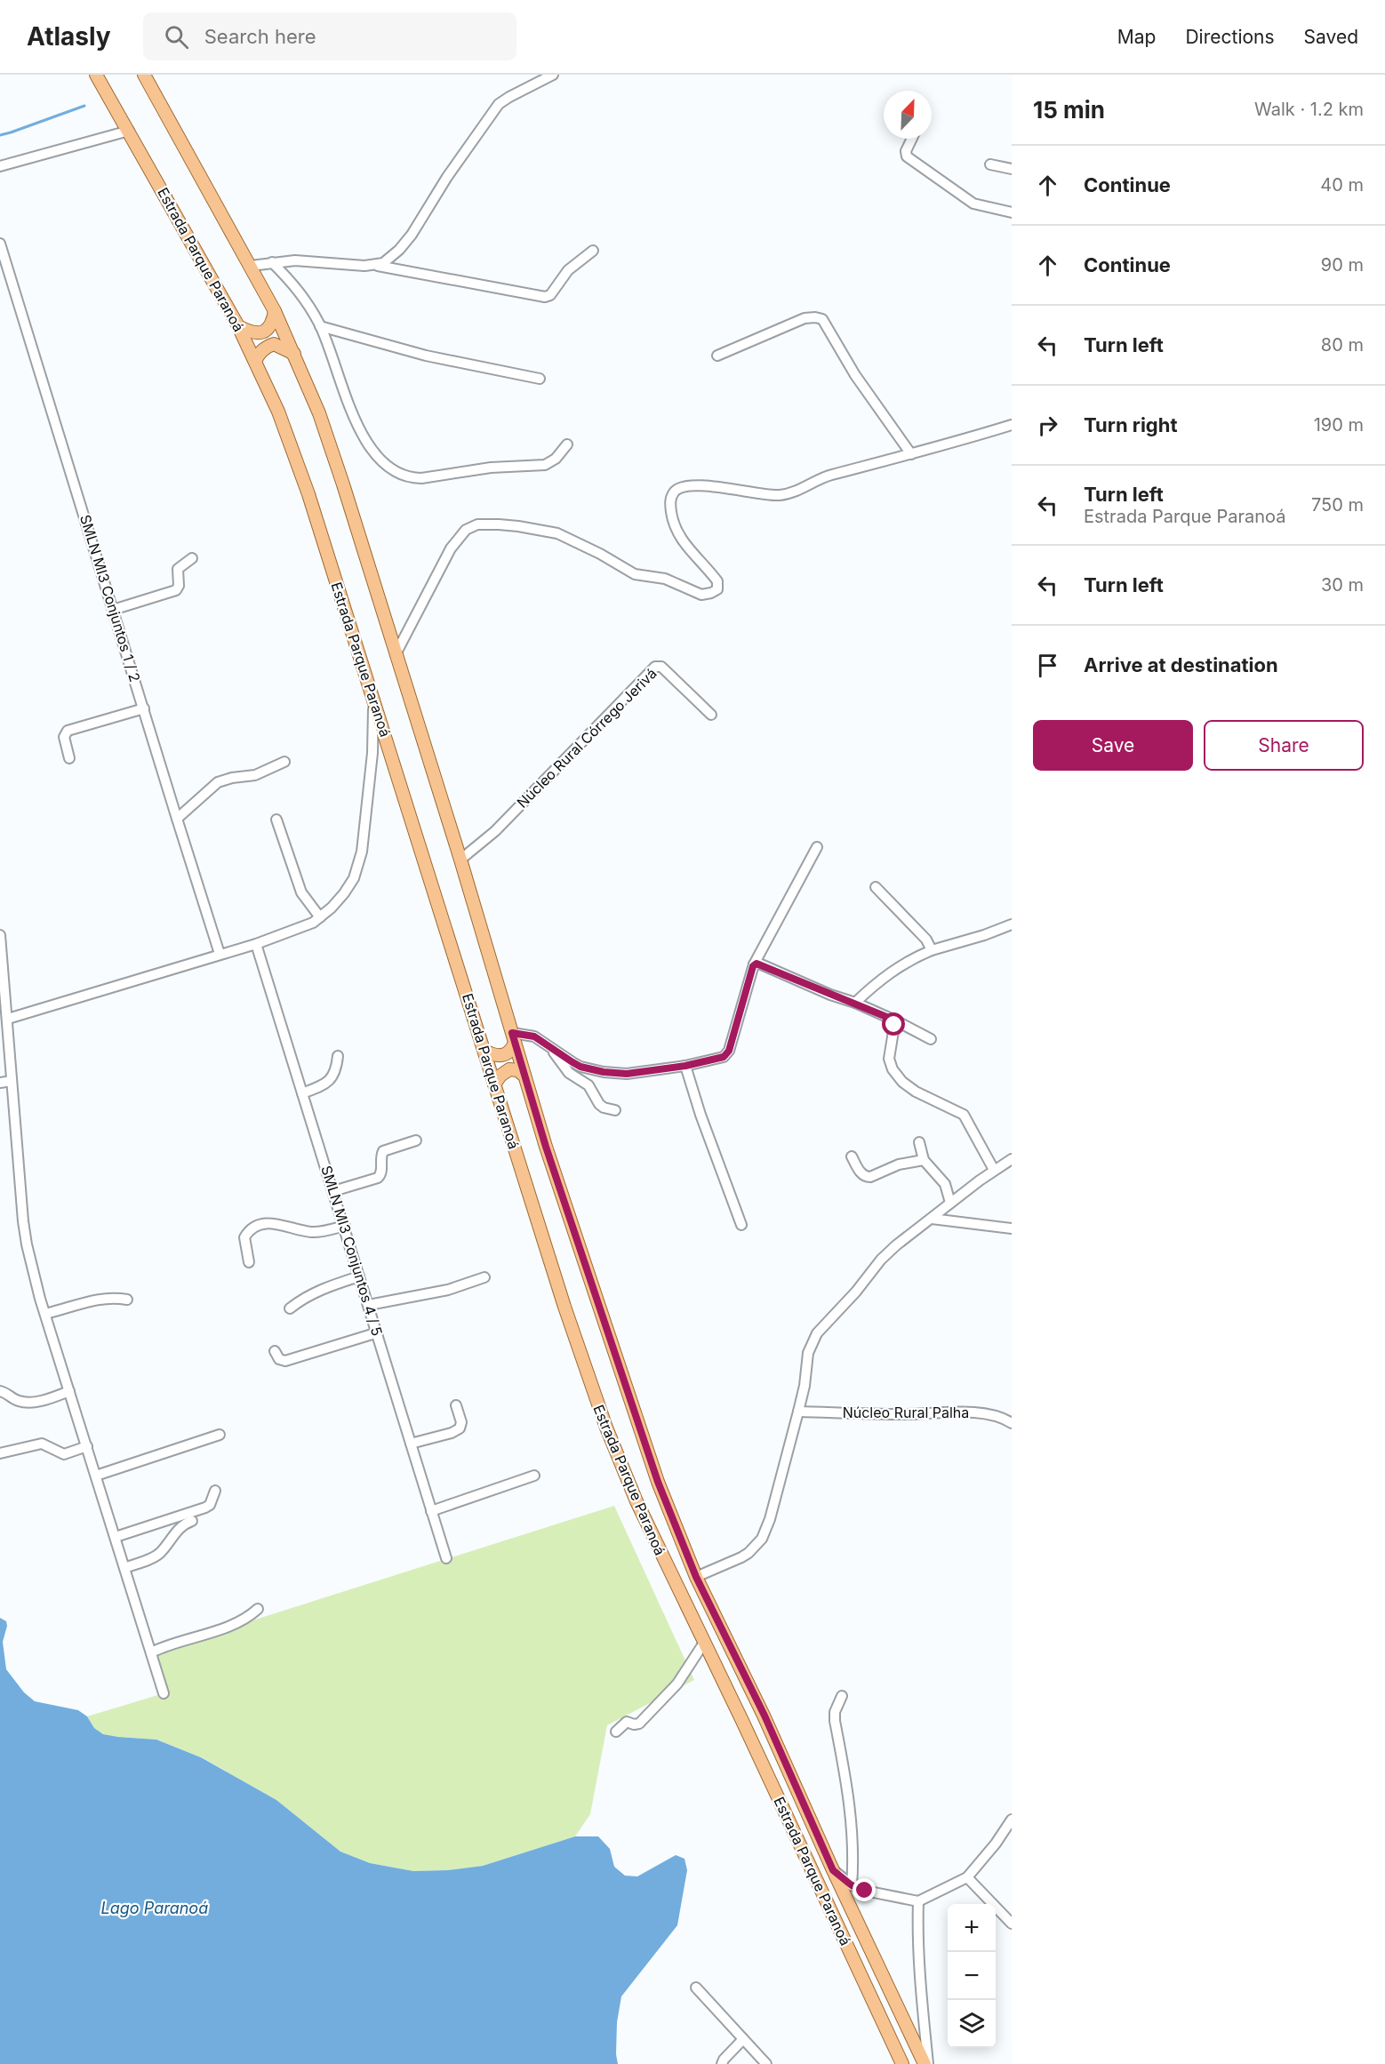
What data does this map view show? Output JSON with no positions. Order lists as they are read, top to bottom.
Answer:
{
  "streets": {
    "main road": ["Estrada Parque Paranoá"],
    "street": [
      "SMLN MI3 Conjuntos 1 / 2",
      "Núcleo Rural Córrego Jerivá",
      "SMLN MI3 Conjuntos 4 / 5",
      "Núcleo Rural Palha"
    ]
  },
  "crossings": [
    ["Estrada Parque Paranoá", "Núcleo Rural Córrego Jerivá"]
  ],
  "water": ["Lago Paranoá"],
  "north": "top right",
  "page": {
    "header": "Atlasly",
    "search": "Search here",
    "nav": ["Map", "Directions", "Saved"],
    "heading": ["15 min", "Walk · 1.2 km"],
    "list": [
      ["Continue", "40 m"],
      ["Continue", "90 m"],
      ["Turn left", "80 m"],
      ["Turn right", "190 m"],
      ["Turn left", "Estrada Parque Paranoá", "750 m"],
      ["Turn left", "30 m"],
      "Arrive at destination"
    ],
    "buttons": ["Save", "Share"],
    "map_buttons": ["+", "−"]
  }
}
